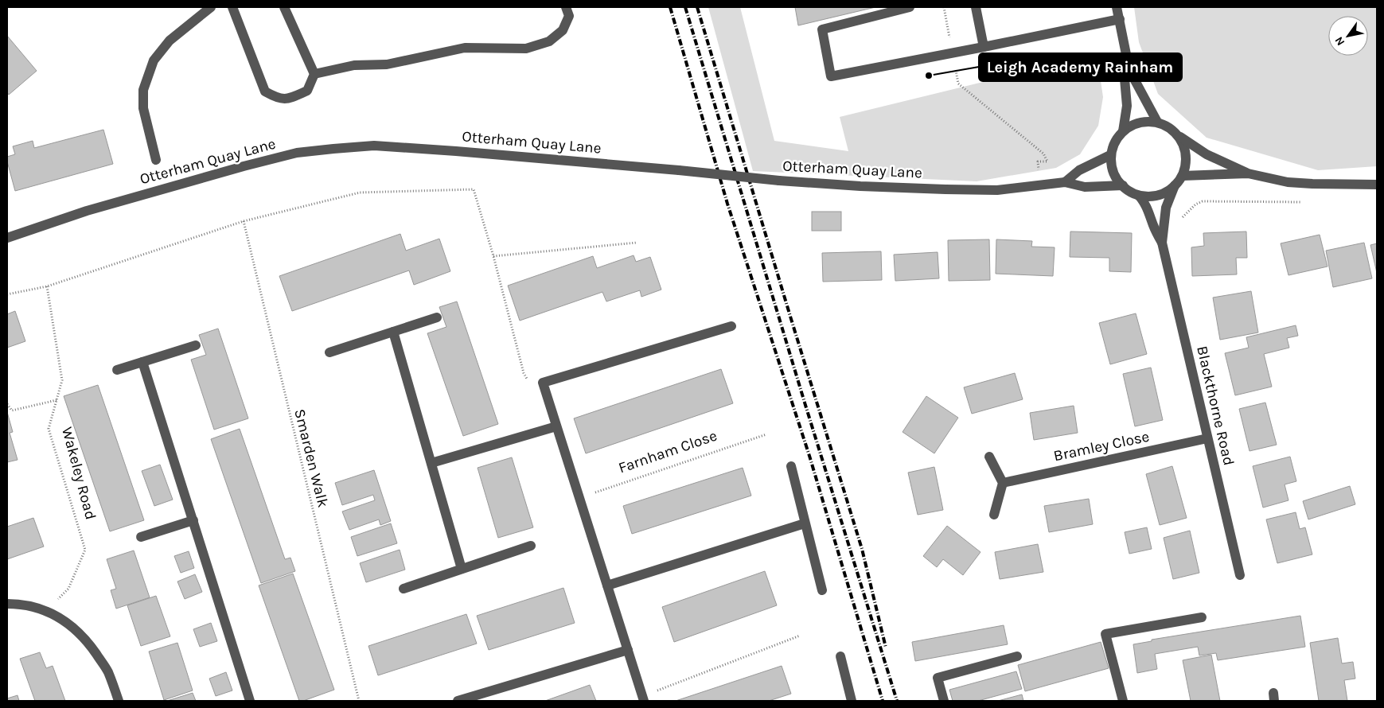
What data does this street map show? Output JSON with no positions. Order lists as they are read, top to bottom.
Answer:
{
  "streets": {
    "street": ["Otterham Quay Lane", "Blackthorne Road", "Bramley Close"],
    "path": ["Farnham Close", "Smarden Walk", "Wakeley Road"]
  },
  "crossings": [
    ["Otterham Quay Lane", "Blackthorne Road"],
    ["Blackthorne Road", "Bramley Close"]
  ],
  "places": ["Leigh Academy Rainham"],
  "north": "bottom left"
}
